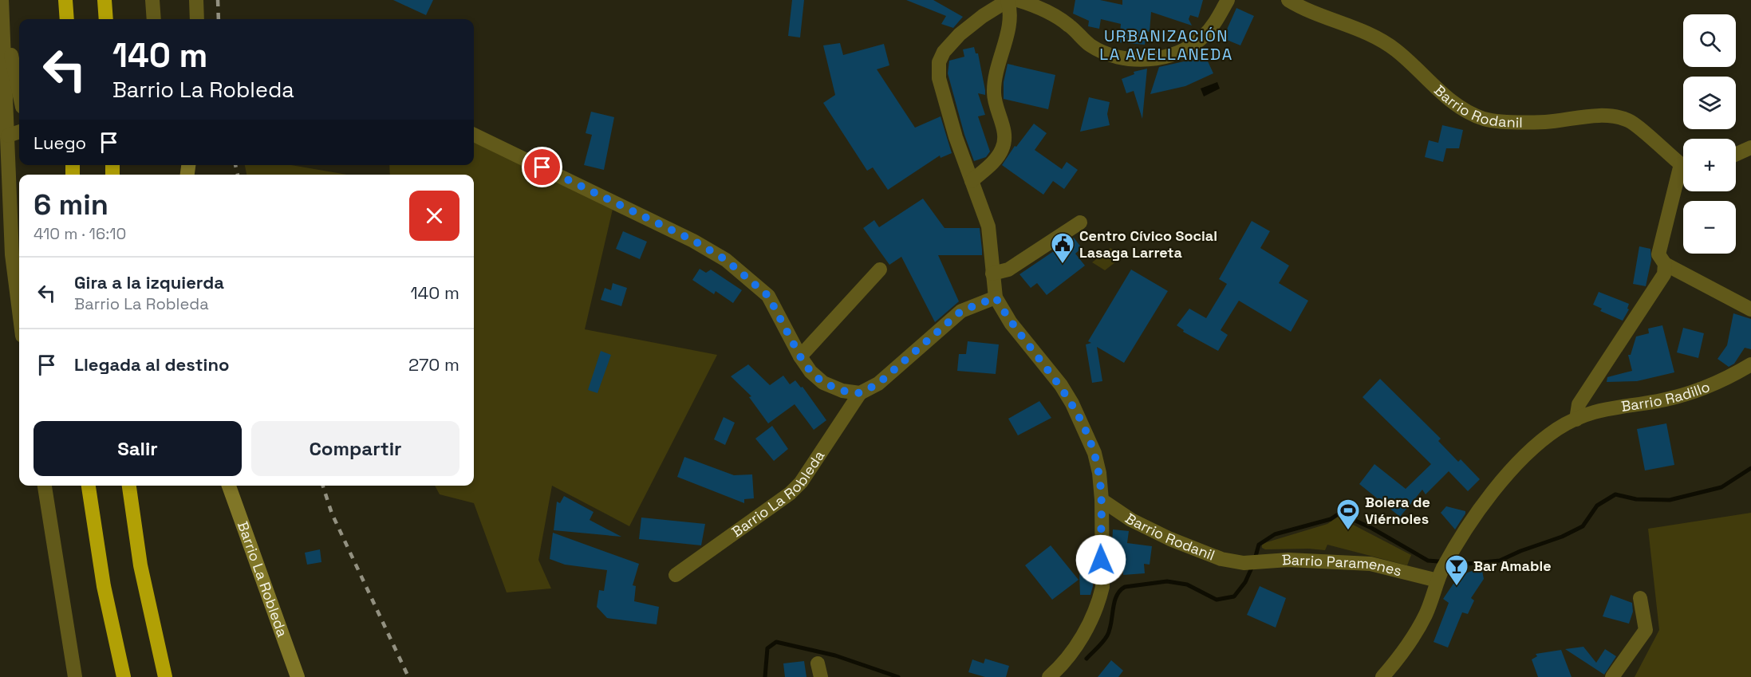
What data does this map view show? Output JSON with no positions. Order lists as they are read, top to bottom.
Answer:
{
  "streets": {
    "street": [
      "Barrio Rodanil",
      "Barrio Radillo",
      "Barrio La Robleda",
      "Barrio Paramenes"
    ]
  },
  "crossings": [
    ["Barrio Rodanil", "Barrio Paramenes"],
    ["Barrio Radillo", "Barrio Paramenes"]
  ],
  "districts": ["URBANIZACIÓN LA AVELLANEDA"],
  "places": {
    "public building": ["Centro Cívico Social Lasaga Larreta"],
    "sports": ["Bolera de Viérnoles"],
    "bar": ["Bar Amable"]
  },
  "page": {
    "map_buttons": ["+", "−"],
    "turn": ["140 m", "Barrio La Robleda"],
    "then": "Luego",
    "heading": ["6 min", "410 m · 16:10"],
    "list": [
      {
        "name": "Gira a la izquierda",
        "note": "Barrio La Robleda",
        "value": "140 m"
      },
      {
        "name": "Llegada al destino",
        "value": "270 m"
      }
    ],
    "buttons": ["Salir", "Compartir"]
  }
}
